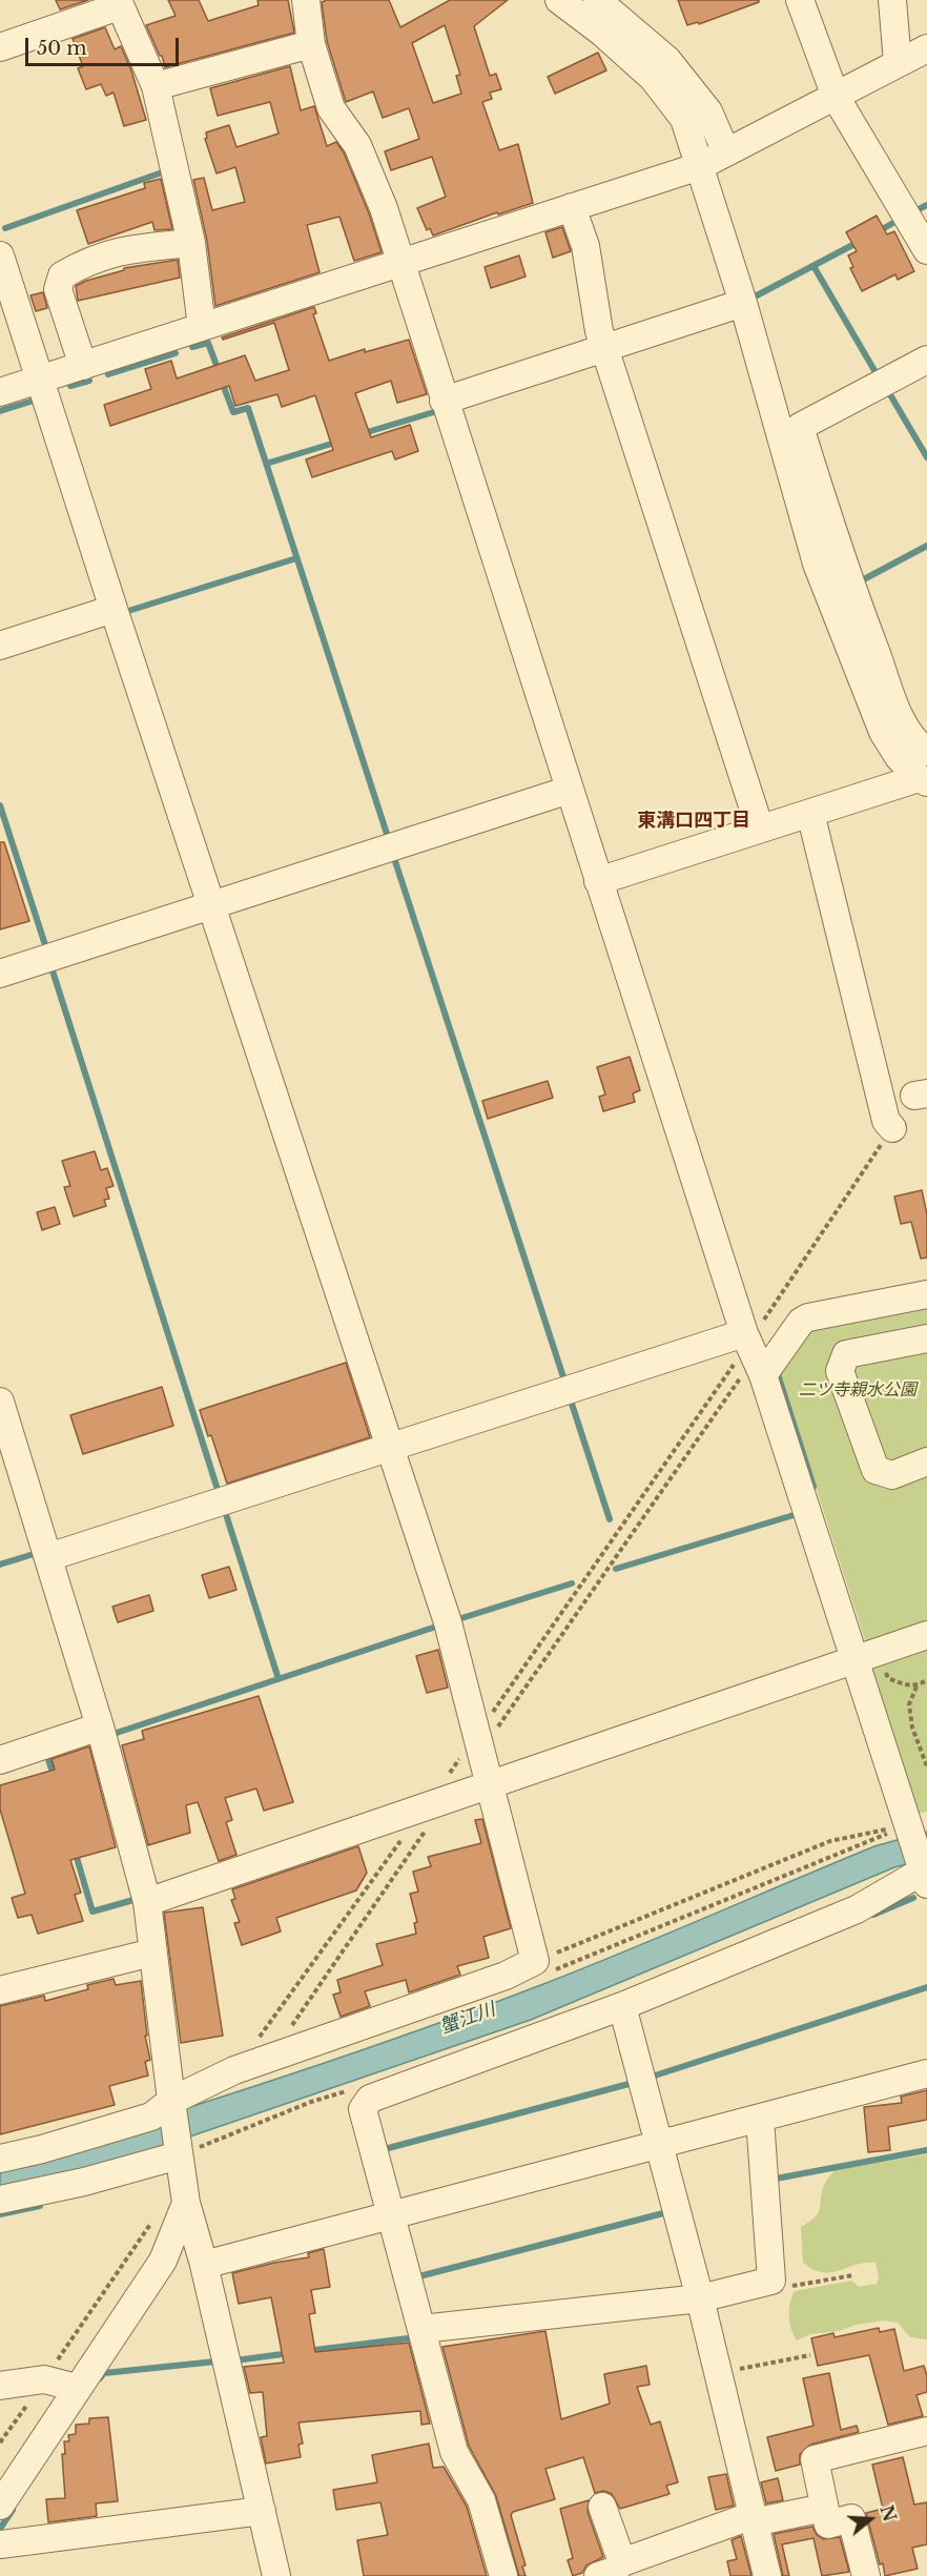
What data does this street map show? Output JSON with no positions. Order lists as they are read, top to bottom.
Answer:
{
  "districts": ["東溝口四丁目"],
  "water": ["蟹江川"],
  "parks": ["二ツ寺親水公園"],
  "scale_bar": "50 m",
  "north": "right"
}
